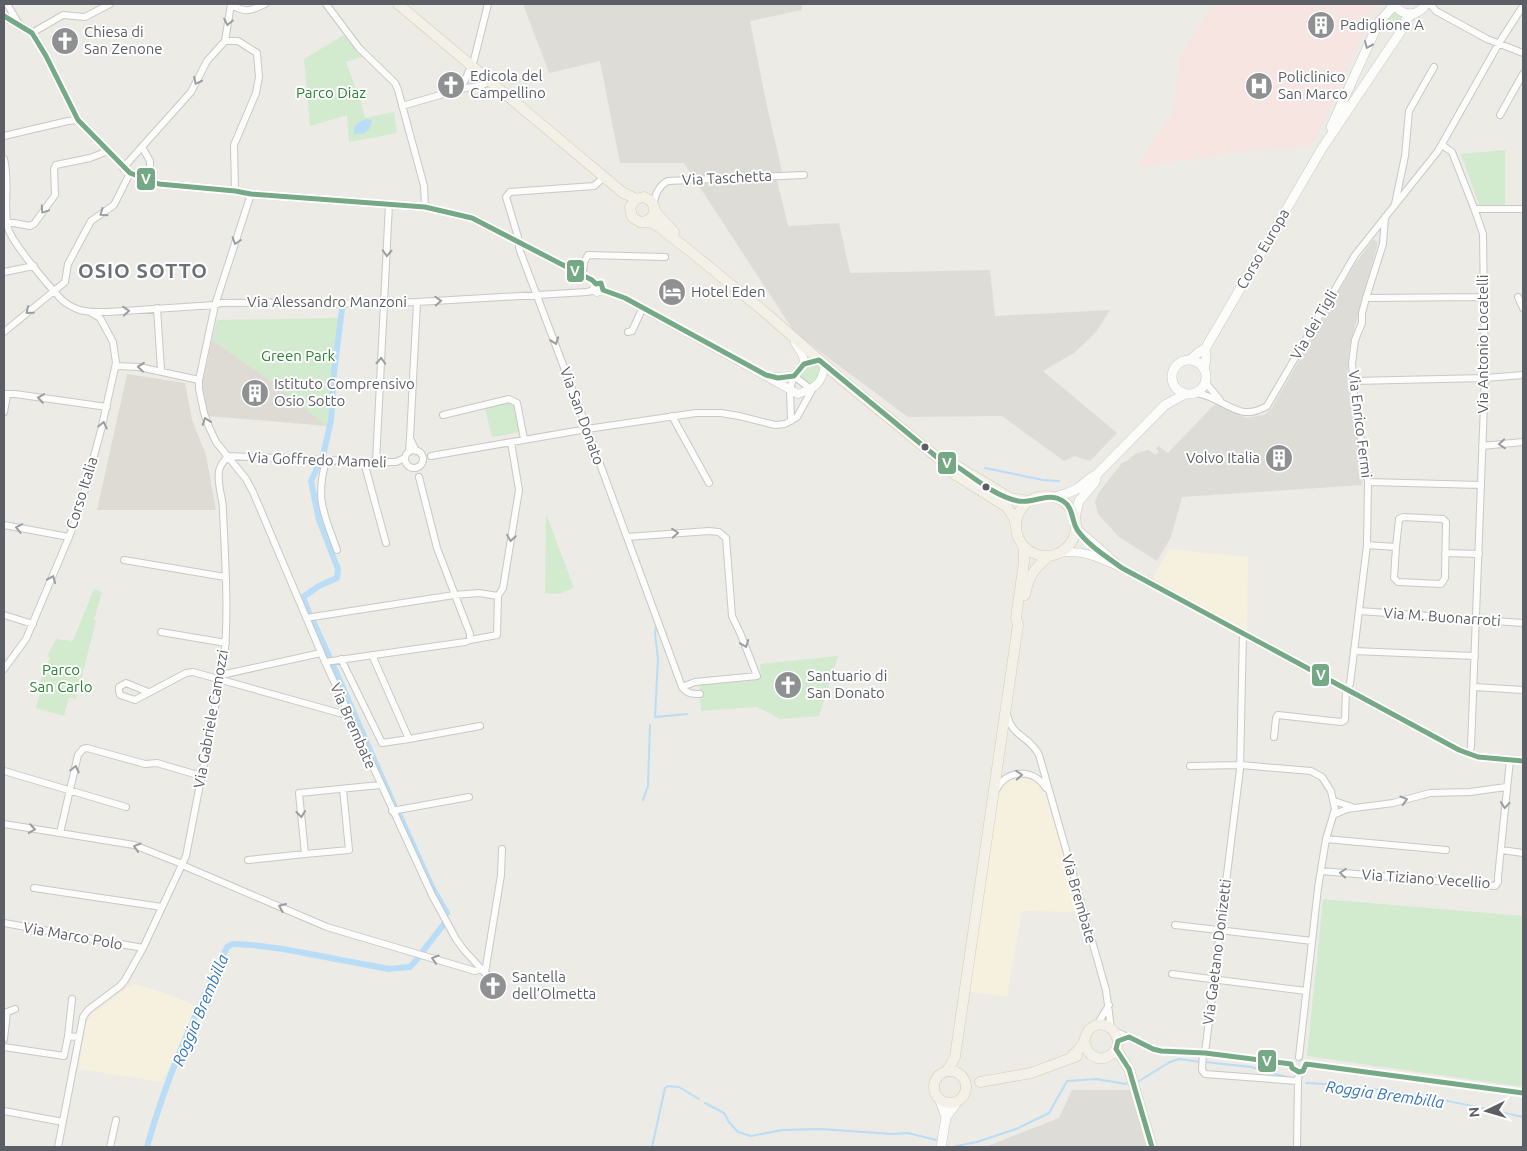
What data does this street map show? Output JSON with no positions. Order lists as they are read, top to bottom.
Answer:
{
  "streets": {
    "main road": ["Corso Europa"],
    "street": [
      "Via Taschetta",
      "Via Alessandro Manzoni",
      "Via dei Tigli",
      "Via Antonio Locatelli",
      "Via San Donato",
      "Via Enrico Fermi",
      "Via Goffredo Mameli",
      "Corso Italia",
      "Via M. Buonarroti",
      "Via Gabriele Camozzi",
      "Via Brembate",
      "Via Tiziano Vecellio",
      "Via Marco Polo",
      "Via Gaetano Donizetti"
    ]
  },
  "crossings": [
    ["Corso Europa", "Via dei Tigli"],
    ["Via Alessandro Manzoni", "Via San Donato"],
    ["Via Alessandro Manzoni", "Corso Italia"],
    ["Via Alessandro Manzoni", "Via Brembate"],
    ["Via dei Tigli", "Via Antonio Locatelli"],
    ["Via dei Tigli", "Via Enrico Fermi"],
    ["Via Antonio Locatelli", "Via M. Buonarroti"],
    ["Via Enrico Fermi", "Via M. Buonarroti"],
    ["Via Goffredo Mameli", "Via Gabriele Camozzi"],
    ["Via Goffredo Mameli", "Via Brembate"],
    ["Via Gabriele Camozzi", "Via Brembate"],
    ["Via Gabriele Camozzi", "Via Marco Polo"]
  ],
  "one_way": ["Corso Italia"],
  "districts": ["OSIO SOTTO"],
  "water": ["Roggia Brembilla"],
  "parks": ["Parco Diaz", "Green Park", "Parco San Carlo"],
  "places": {
    "building": ["Padiglione A", "Istituto Comprensivo Osio Sotto", "Volvo Italia"],
    "church": [
      "Chiesa di San Zenone",
      "Edicola del Campellino",
      "Santuario di San Donato",
      "Santella dell’Olmetta"
    ],
    "hospital": ["Policlinico San Marco"],
    "hotel": ["Hotel Eden"]
  },
  "lines": ["transit line V"],
  "north": "left"
}
